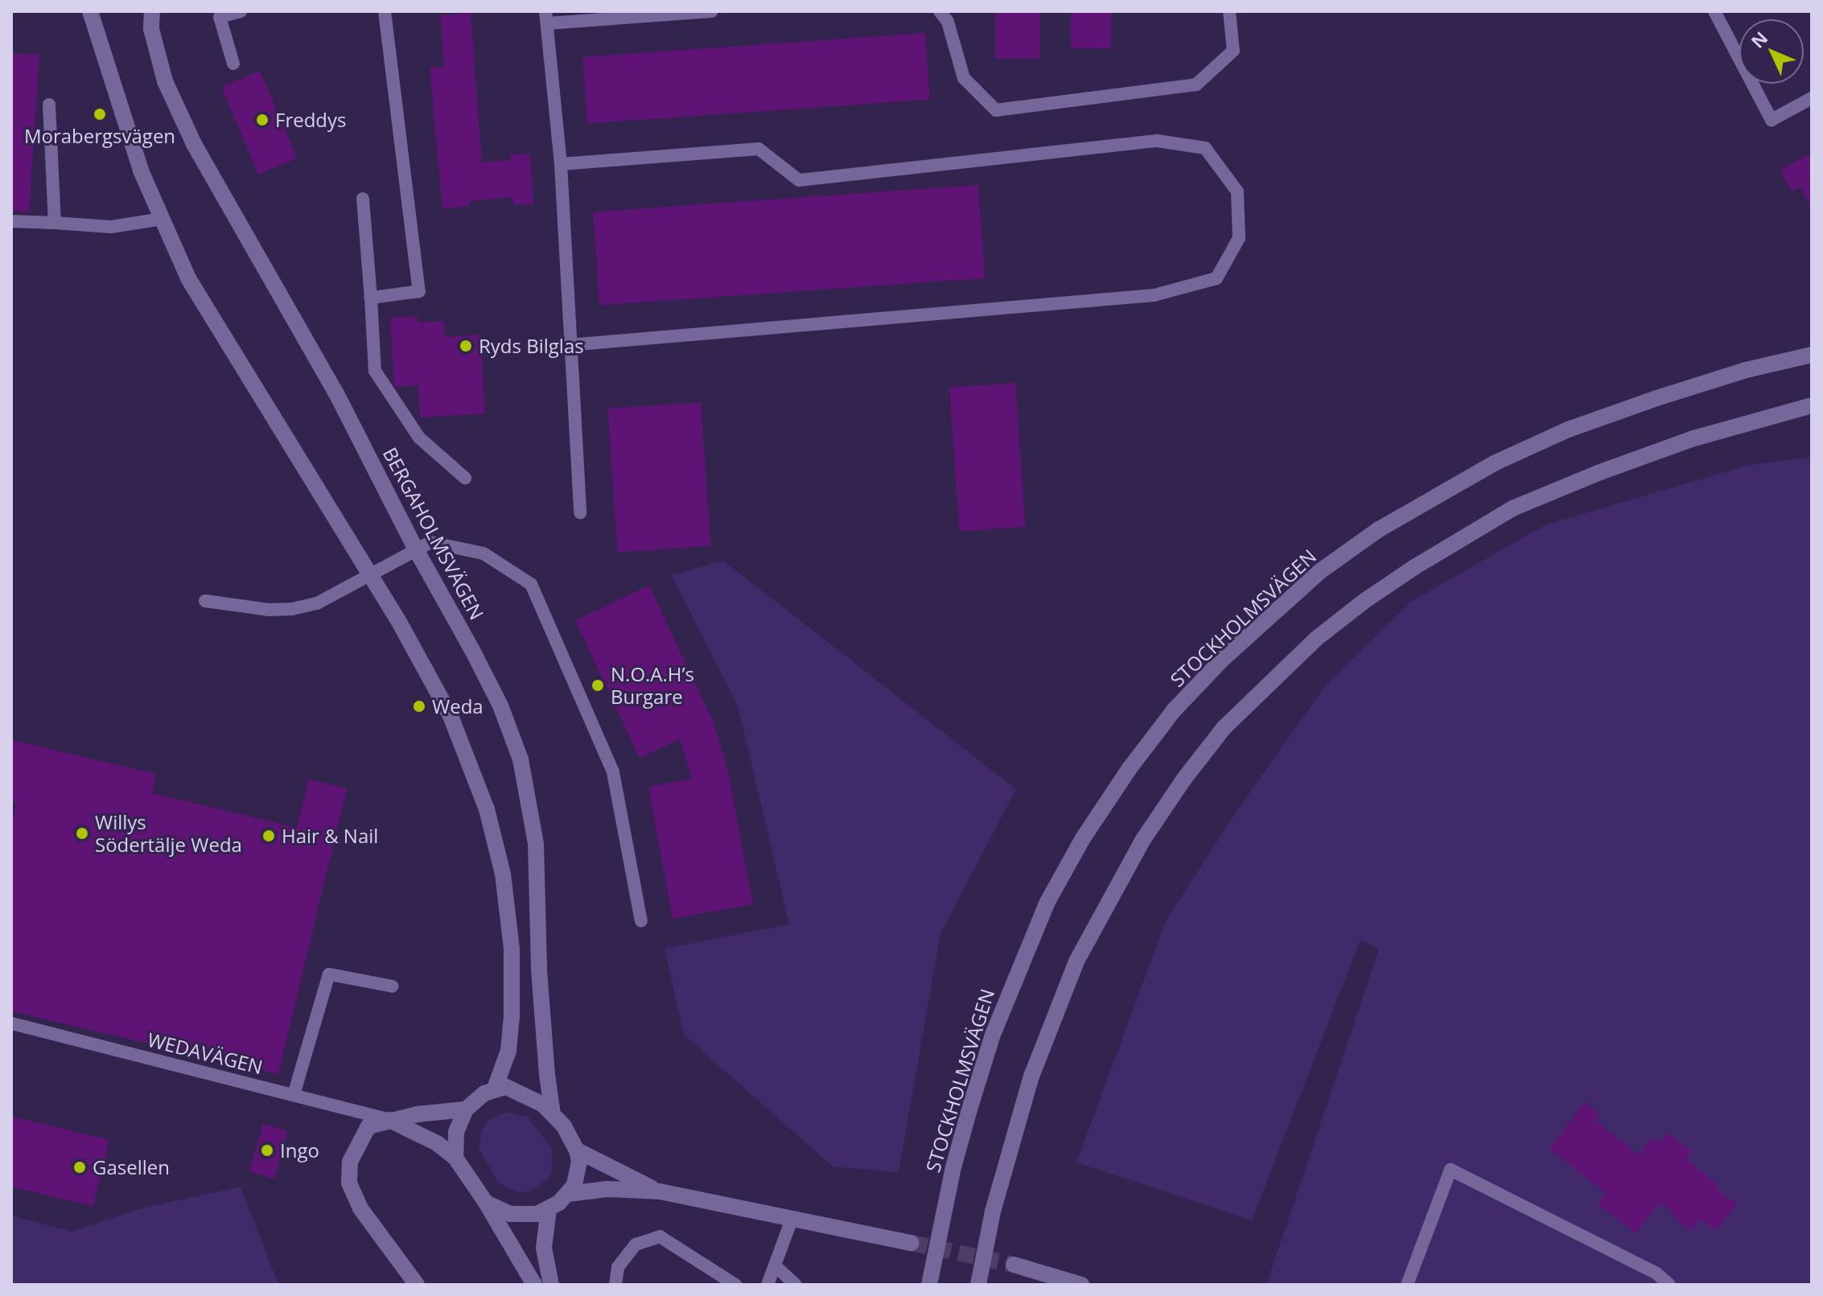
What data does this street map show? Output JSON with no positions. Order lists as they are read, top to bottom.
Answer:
{
  "streets": {
    "main road": ["BERGAHOLMSVÄGEN", "STOCKHOLMSVÄGEN"],
    "lane": ["WEDAVÄGEN"]
  },
  "places": [
    "Morabergsvägen",
    "Freddys",
    "Ryds Bilglas",
    "N.O.A.H’s Burgare",
    "Weda",
    "Willys Södertälje Weda",
    "Hair & Nail",
    "Ingo",
    "Gasellen"
  ],
  "north": "top left"
}
